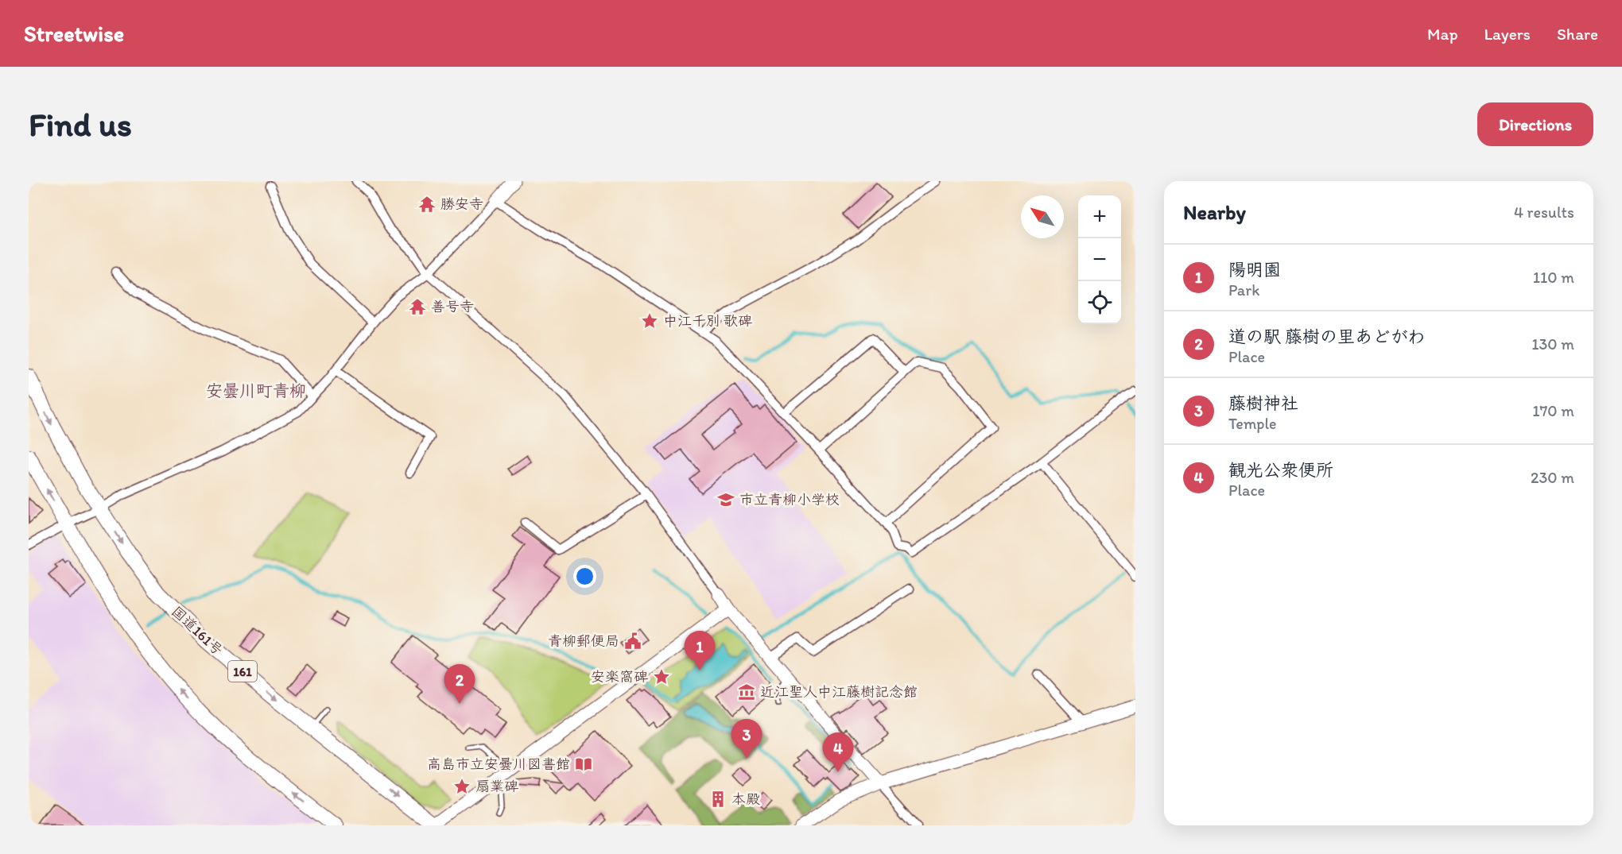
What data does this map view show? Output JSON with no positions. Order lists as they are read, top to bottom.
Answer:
{
  "streets": {
    "highway": ["国道161号", "161"]
  },
  "districts": ["安曇川町青柳"],
  "places": {
    "temple": ["勝安寺", "善号寺"],
    "place": ["中江千別 歌碑", "安楽窩碑", "扇業碑"],
    "school or university": ["市立青柳小学校"],
    "public building": ["青柳郵便局"],
    "museum": ["近江聖人中江藤樹記念館"],
    "library": ["高島市立安曇川図書館"],
    "building": ["本殿"]
  },
  "north": "top left",
  "page": {
    "header": "Streetwise",
    "nav": ["Map", "Layers", "Share"],
    "buttons": "Directions",
    "title": "Find us",
    "heading": ["Nearby", "4 results"],
    "map_buttons": ["+", "−"],
    "list": [
      {
        "mark": "1",
        "name": "陽明園",
        "note": "Park",
        "value": "110 m"
      },
      {
        "mark": "2",
        "name": "道の駅 藤樹の里あどがわ",
        "note": "Place",
        "value": "130 m"
      },
      {
        "mark": "3",
        "name": "藤樹神社",
        "note": "Temple",
        "value": "170 m"
      },
      {
        "mark": "4",
        "name": "観光公衆便所",
        "note": "Place",
        "value": "230 m"
      }
    ],
    "pins": [
      "1",
      "2",
      "3",
      "4"
    ]
  }
}
